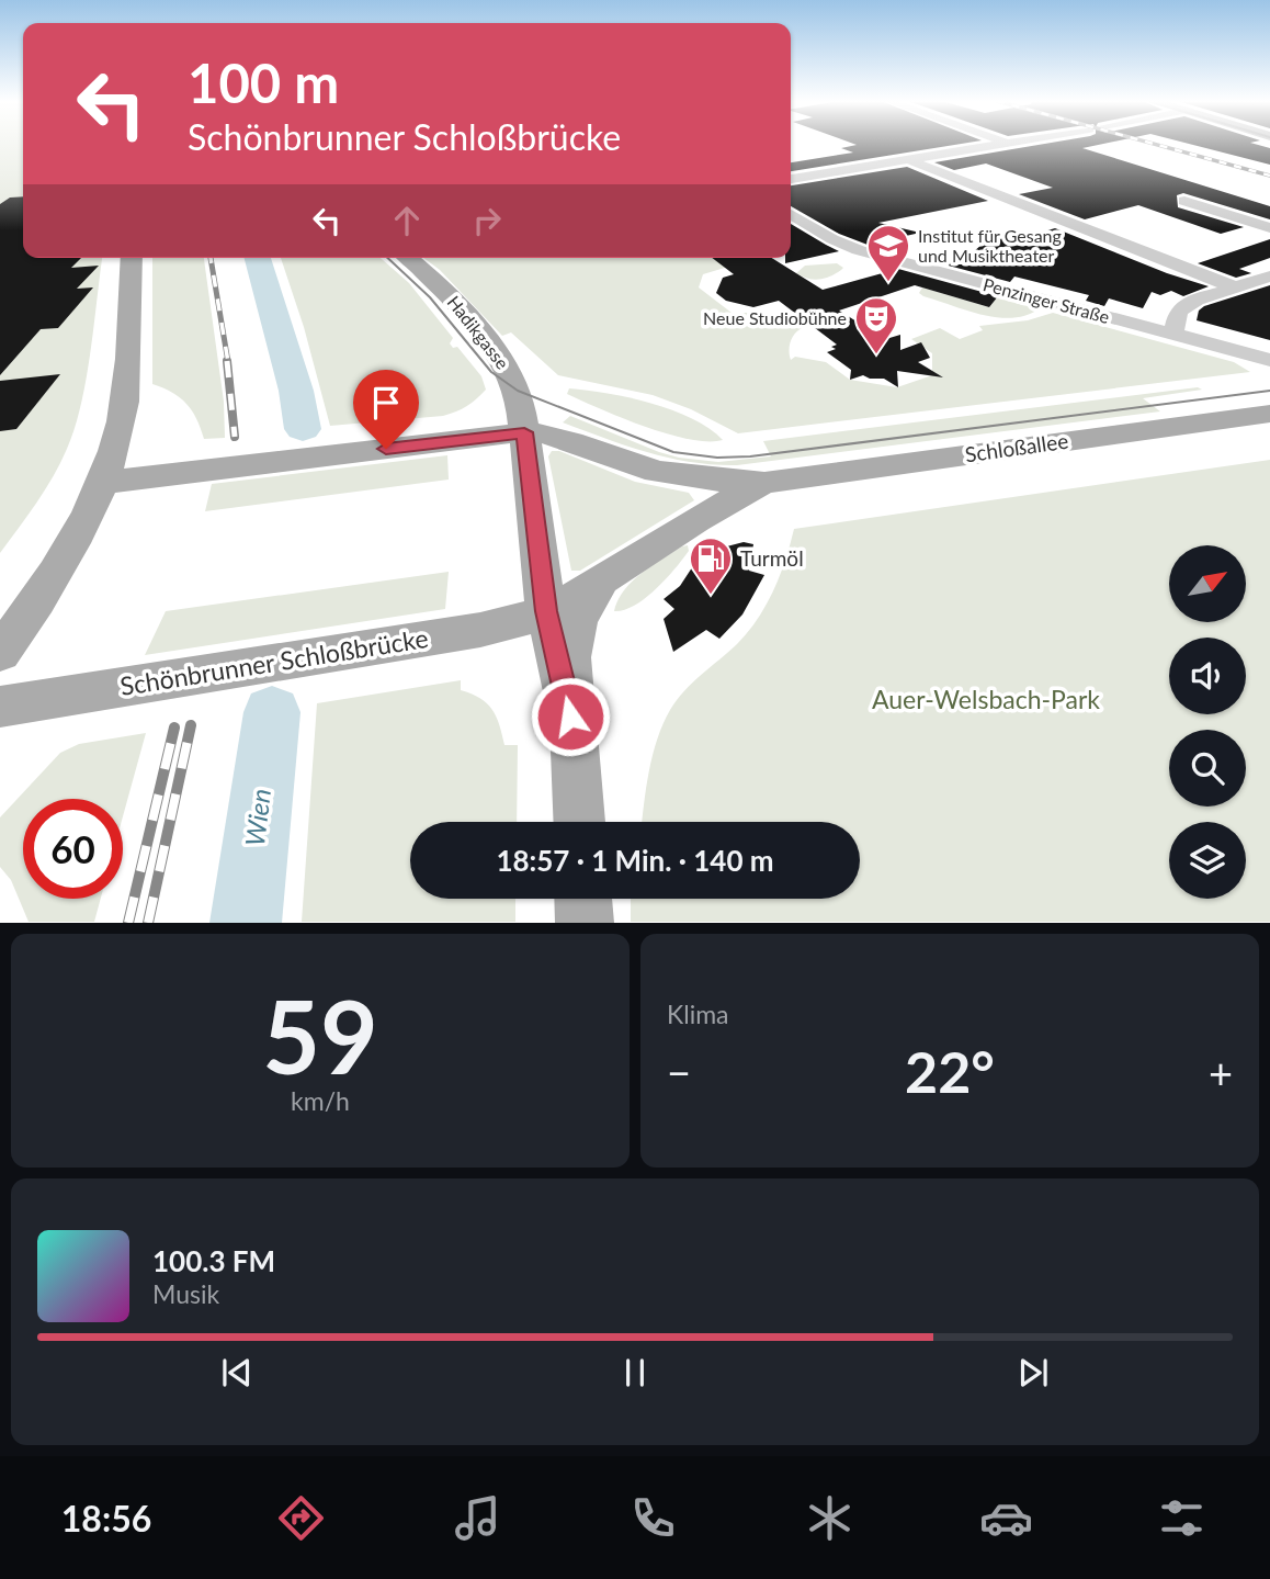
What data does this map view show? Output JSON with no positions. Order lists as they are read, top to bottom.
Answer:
{
  "streets": {
    "main road": ["Hadikgasse", "Schloßallee", "Schönbrunner Schloßbrücke"],
    "street": ["Penzinger Straße"]
  },
  "crossings": [
    ["Hadikgasse", "Schloßallee"],
    ["Hadikgasse", "Schönbrunner Schloßbrücke"],
    ["Schloßallee", "Schönbrunner Schloßbrücke"]
  ],
  "water": ["Wien"],
  "parks": ["Auer-Welsbach-Park"],
  "places": {
    "school or university": ["Institut für Gesang und Musiktheater"],
    "theatre": ["Neue Studiobühne"],
    "fuel station": ["Turmöl"]
  },
  "north": "top right",
  "page": {
    "turn": ["100 m", "Schönbrunner Schloßbrücke"],
    "limit": "60",
    "trip": "18:57 · 1 Min. · 140 m",
    "tile": [
      ["59", "km/h"],
      "Klima"
    ],
    "heat": ["−", "22°", "+"],
    "song": ["100.3 FM", "Musik"],
    "tabs": "18:56"
  }
}
